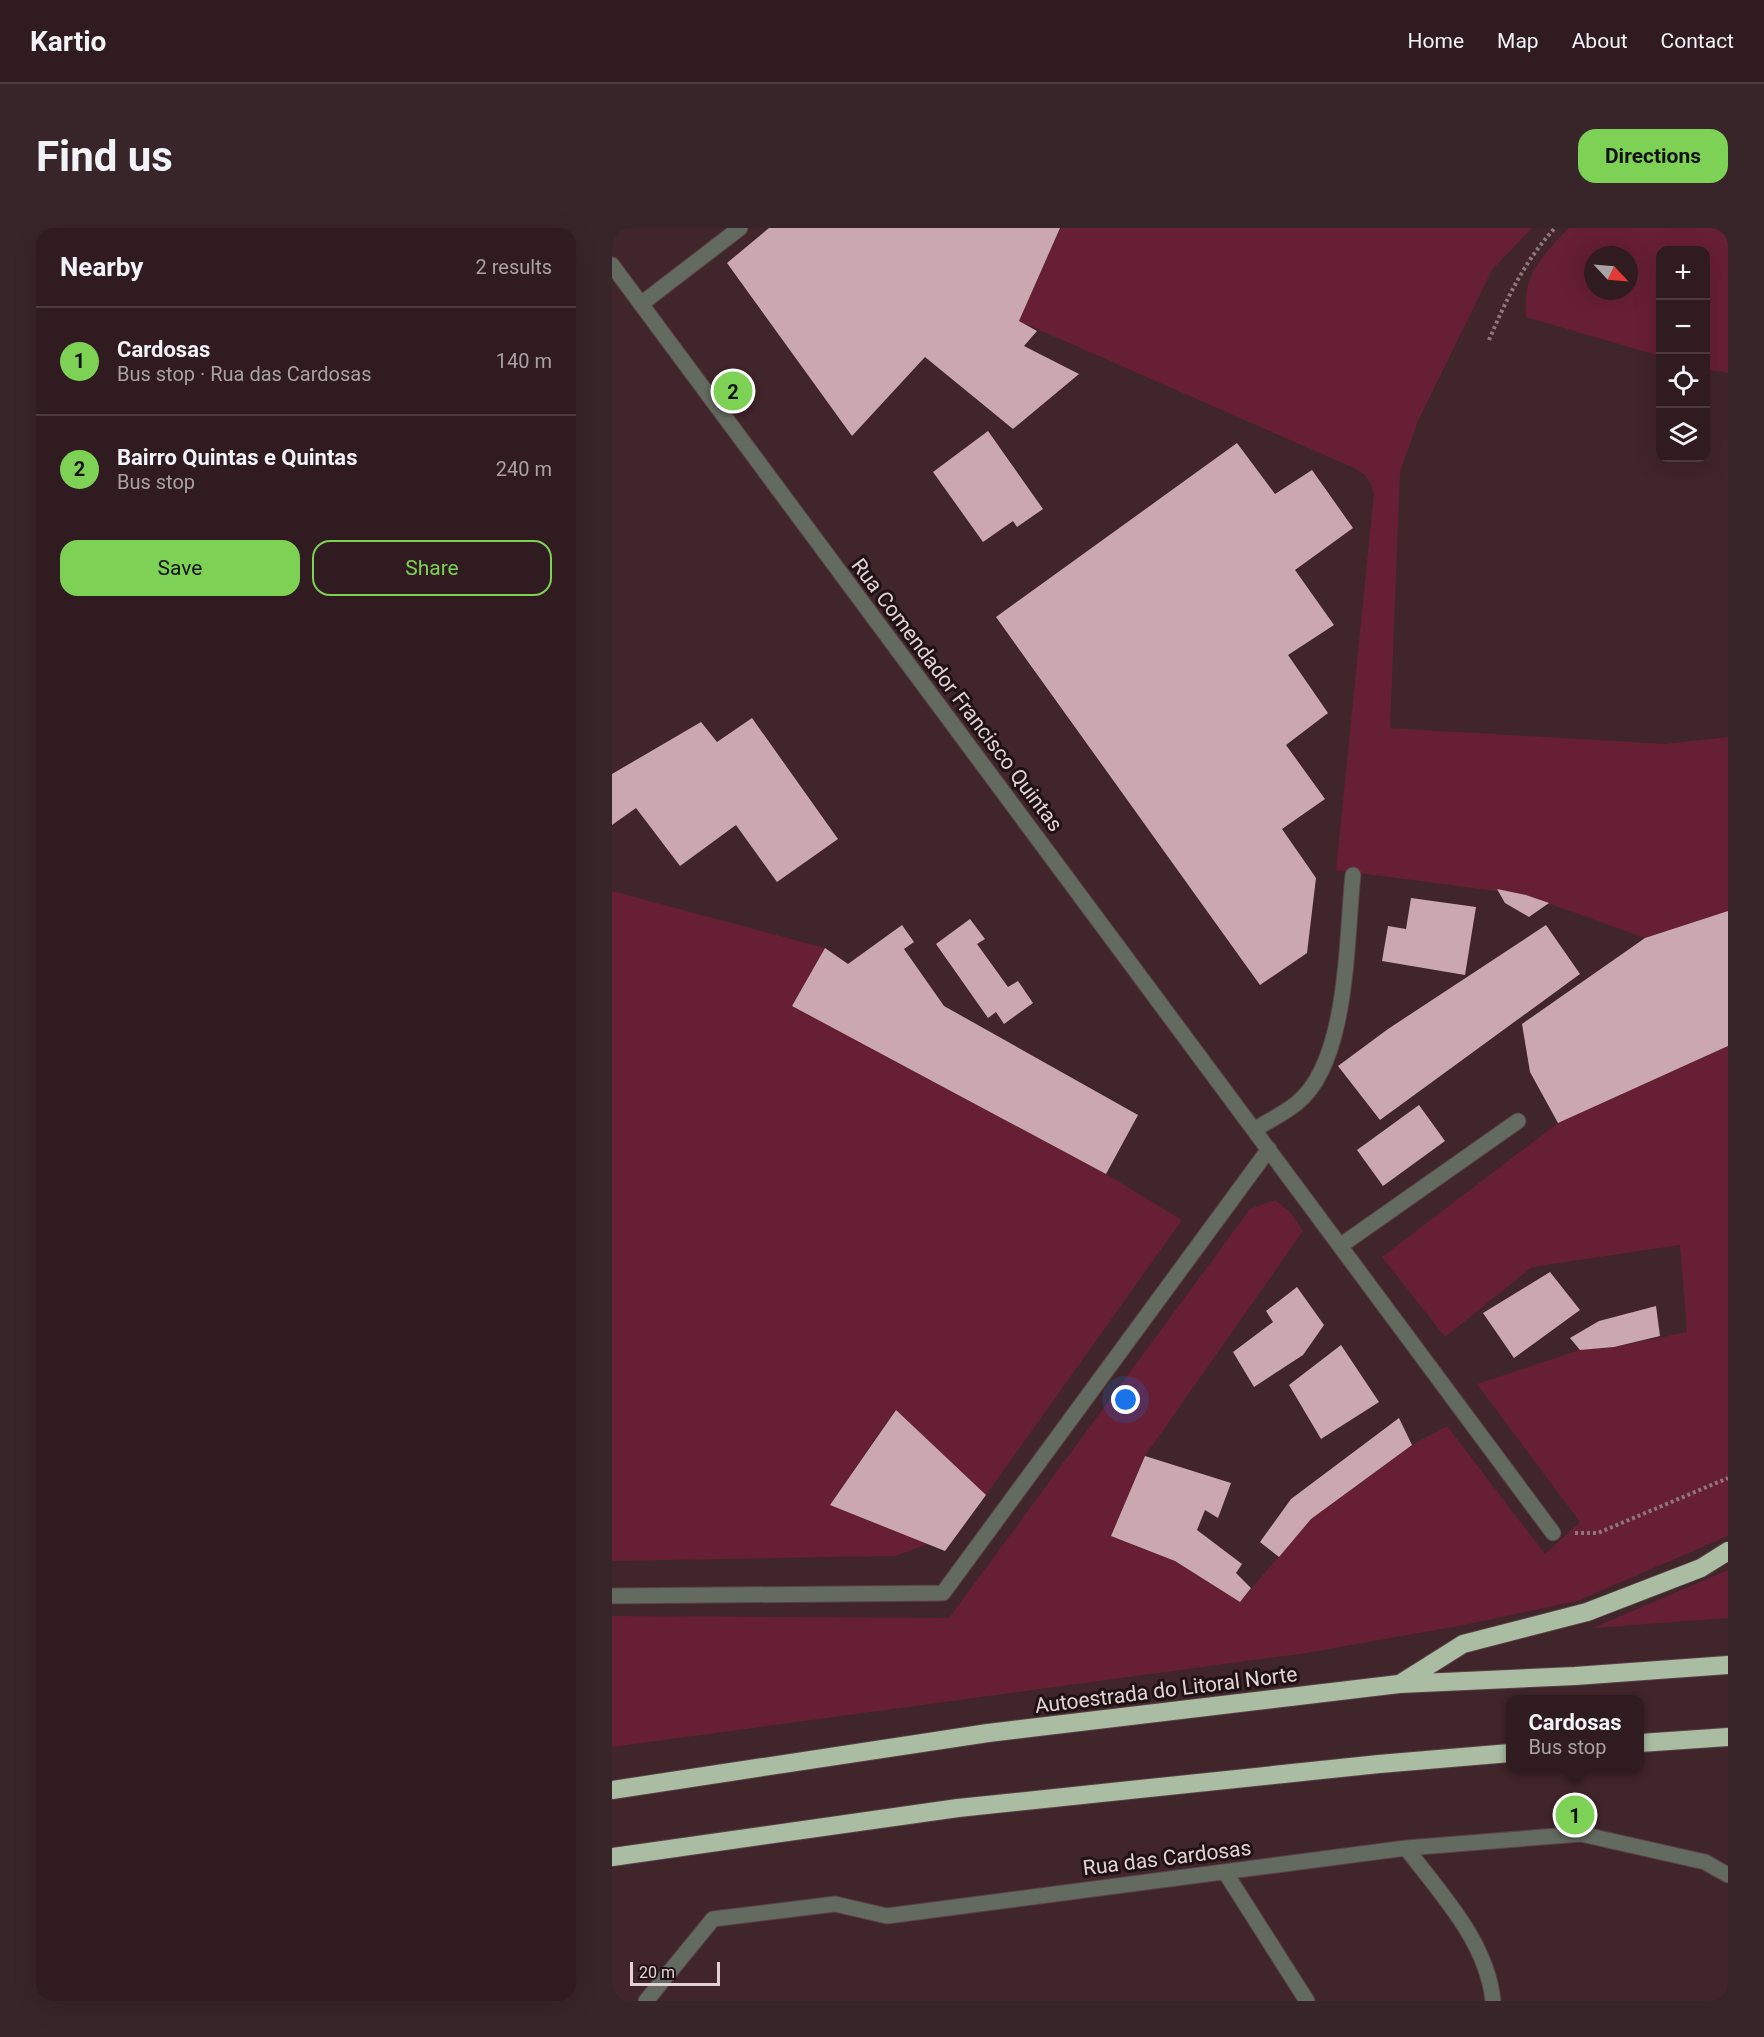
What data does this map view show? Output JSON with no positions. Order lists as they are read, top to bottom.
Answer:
{
  "streets": {
    "highway": ["Autoestrada do Litoral Norte"],
    "street": ["Rua Comendador Francisco Quintas", "Rua das Cardosas"]
  },
  "scale_bar": "20 m",
  "north": "bottom right",
  "page": {
    "header": "Kartio",
    "nav": [
      "Home",
      "Map",
      "About",
      "Contact"
    ],
    "buttons": [
      "Directions",
      ["Save", "Share"]
    ],
    "title": "Find us",
    "heading": ["Nearby", "2 results"],
    "map_buttons": ["+", "−"],
    "list": [
      {
        "mark": "1",
        "name": "Cardosas",
        "note": "Bus stop · Rua das Cardosas",
        "value": "140 m"
      },
      {
        "mark": "2",
        "name": "Bairro Quintas e Quintas",
        "note": "Bus stop",
        "value": "240 m"
      }
    ],
    "pins": ["2", "1"],
    "popup": ["Cardosas", "Bus stop"],
    "scale": "20 m"
  }
}
